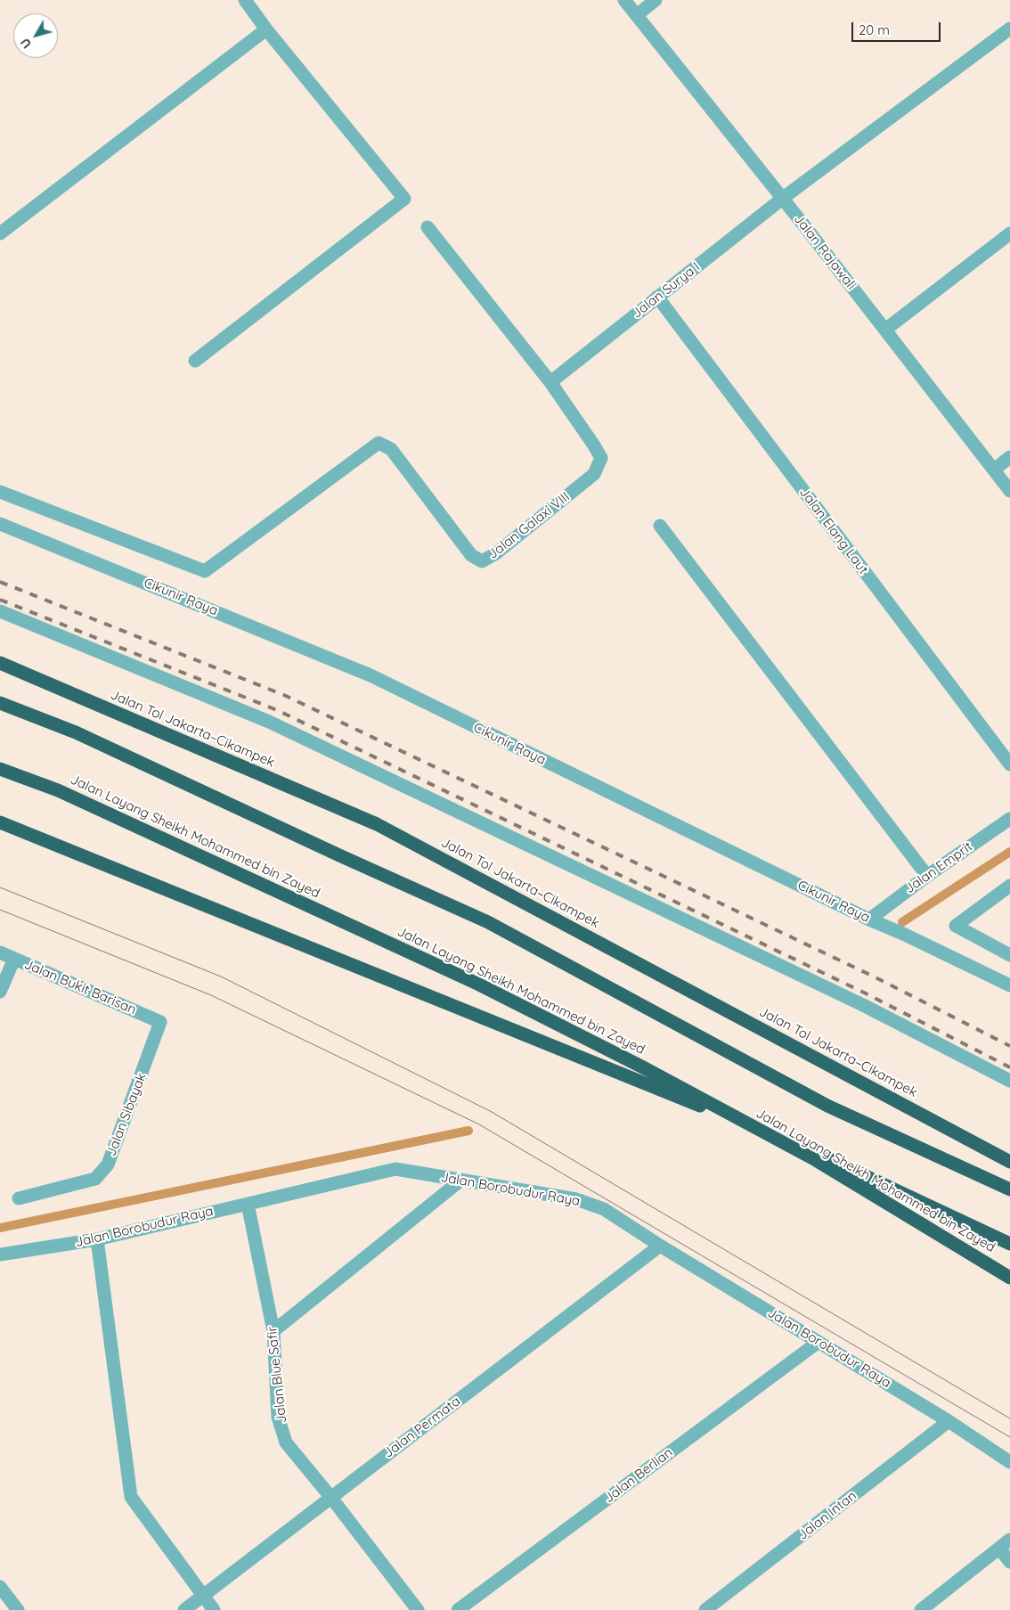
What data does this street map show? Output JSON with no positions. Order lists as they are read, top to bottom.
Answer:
{
  "streets": {
    "highway": ["Jalan Tol Jakarta–Cikampek", "Jalan Layang Sheikh Mohammed bin Zayed"],
    "street": [
      "Jalan Rajawali",
      "Jalan Surya I",
      "Jalan Galaxi VIII",
      "Jalan Elang Laut",
      "Cikunir Raya",
      "Jalan Emprit",
      "Jalan Bukit Barisan",
      "Jalan Sibayak",
      "Jalan Borobudur Raya",
      "Jalan Blue Safir",
      "Jalan Permata",
      "Jalan Berlian",
      "Jalan Intan"
    ]
  },
  "crossings": [
    ["Jalan Rajawali", "Jalan Surya I"],
    ["Jalan Surya I", "Jalan Galaxi VIII"],
    ["Jalan Surya I", "Jalan Elang Laut"],
    ["Cikunir Raya", "Jalan Emprit"],
    ["Jalan Bukit Barisan", "Jalan Sibayak"],
    ["Jalan Borobudur Raya", "Jalan Blue Safir"],
    ["Jalan Borobudur Raya", "Jalan Permata"],
    ["Jalan Borobudur Raya", "Jalan Berlian"],
    ["Jalan Borobudur Raya", "Jalan Intan"],
    ["Jalan Blue Safir", "Jalan Permata"]
  ],
  "scale_bar": "20 m",
  "north": "bottom left"
}
